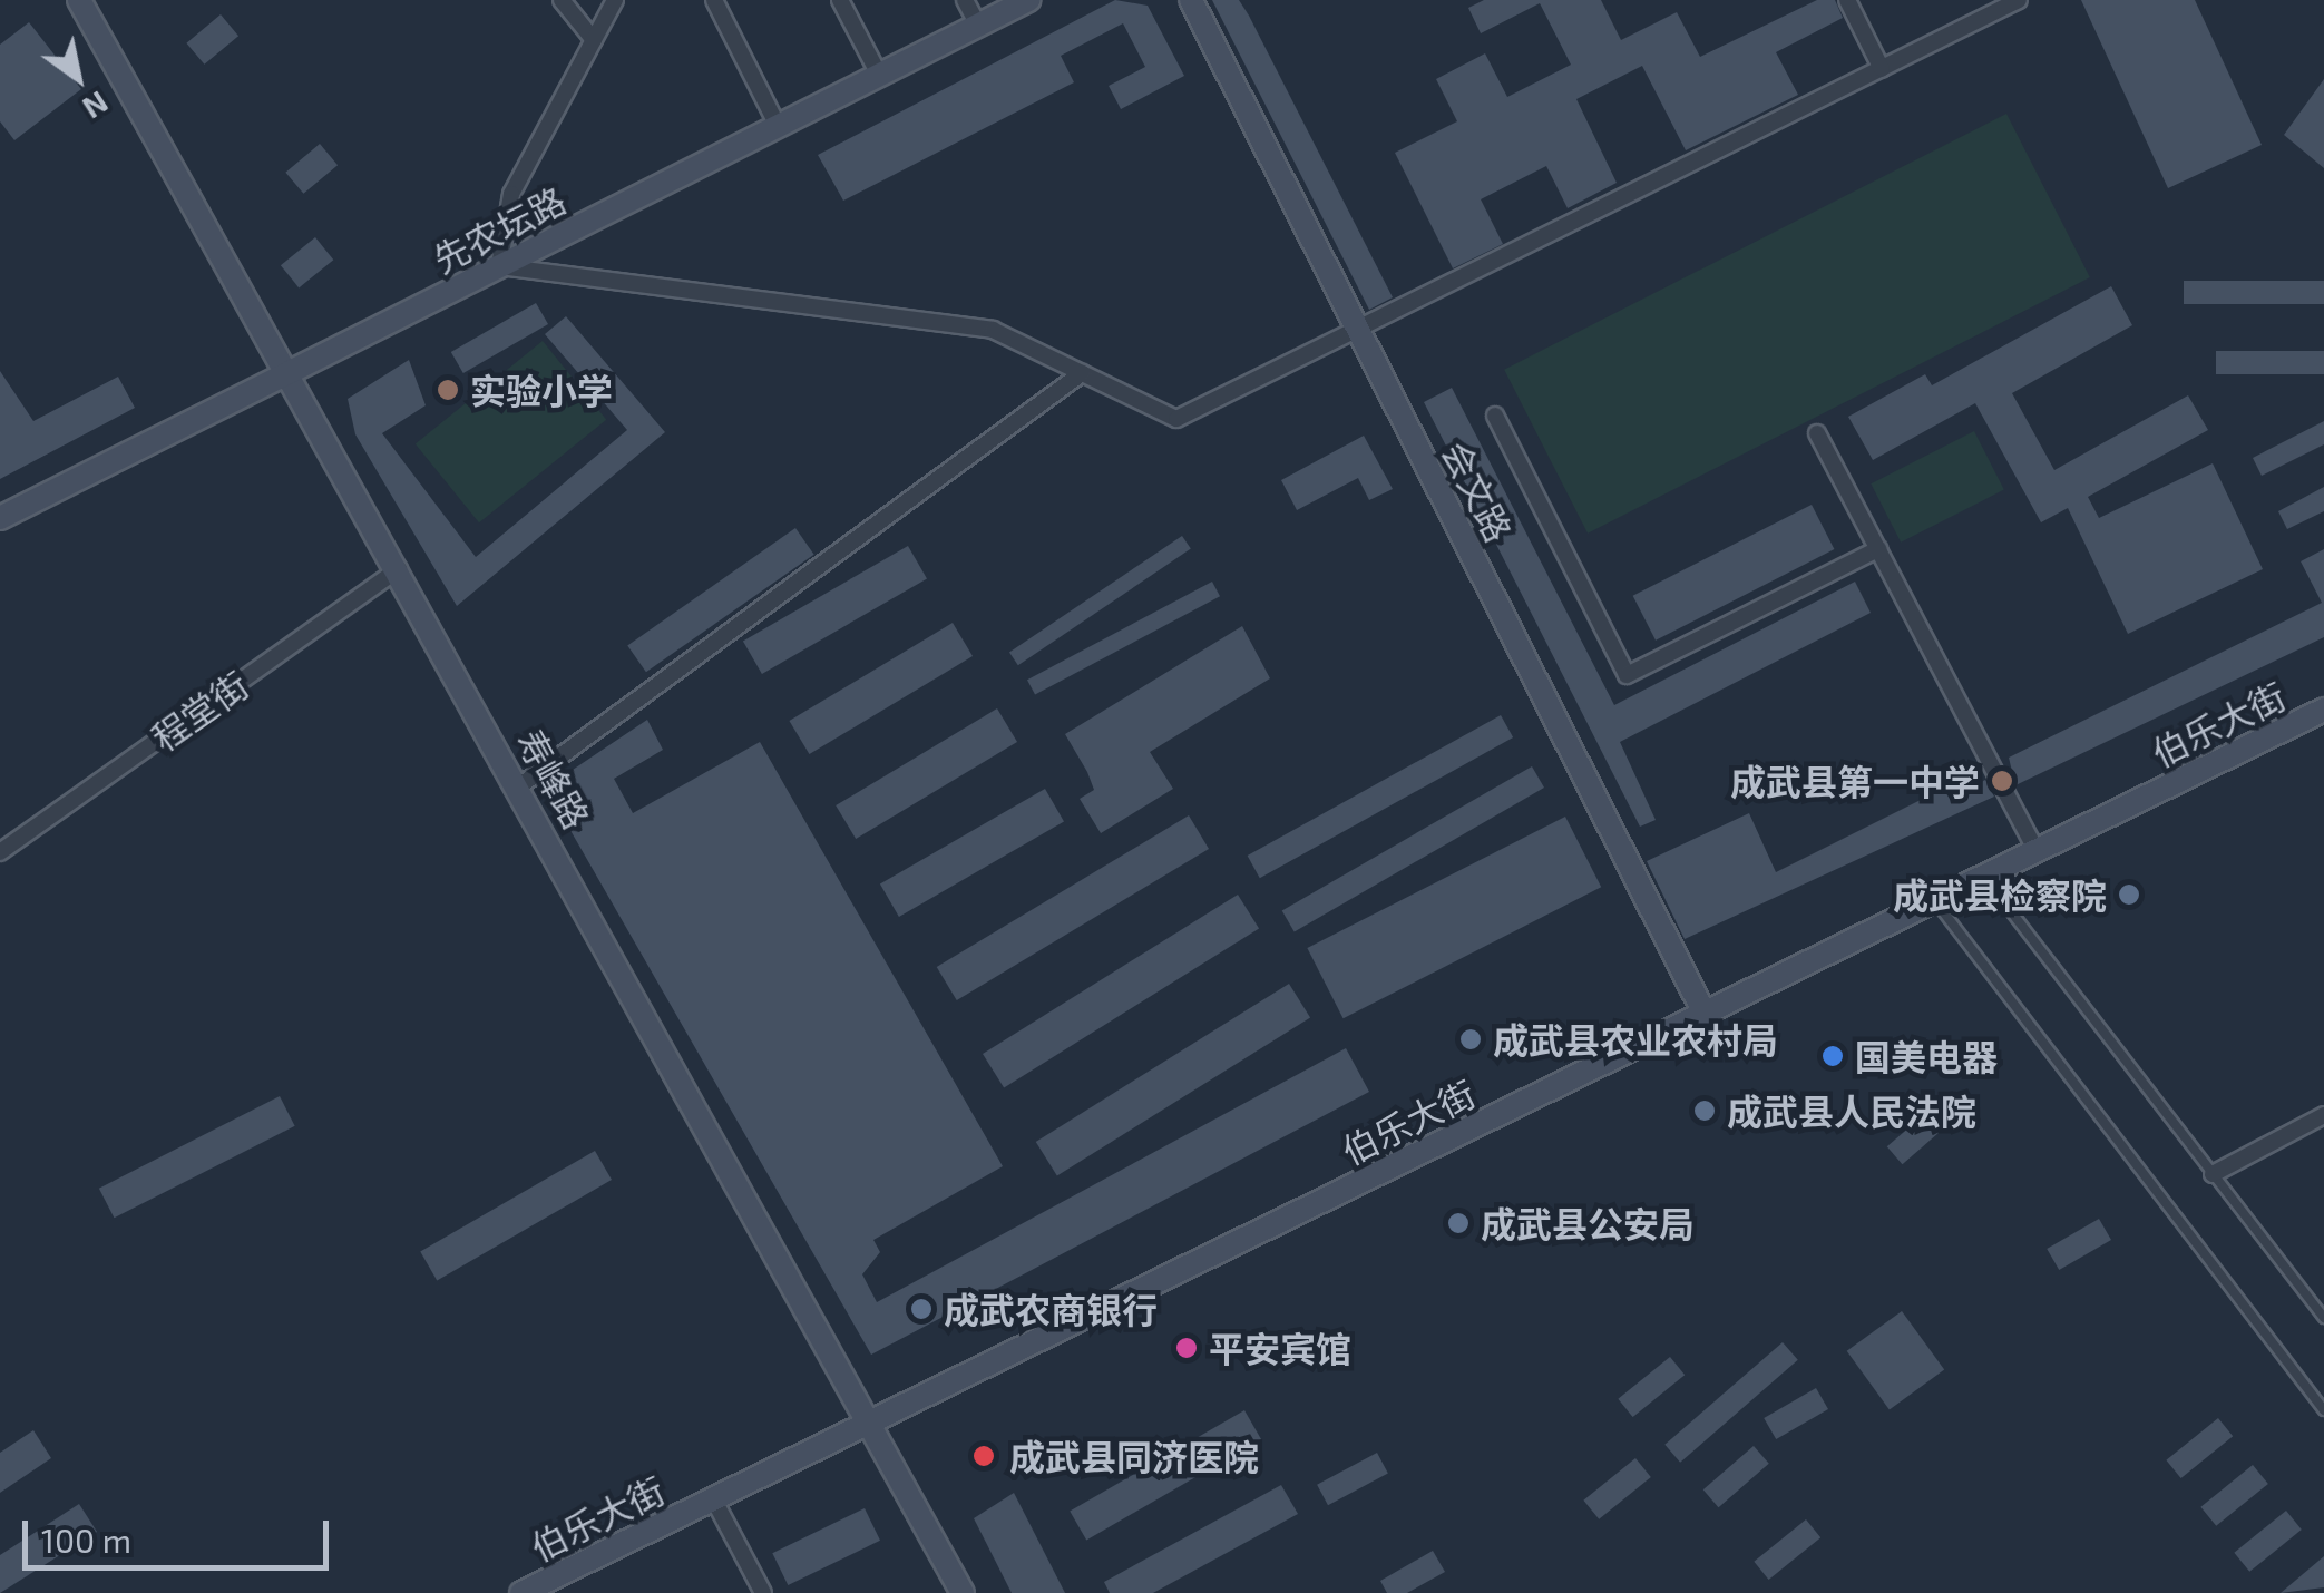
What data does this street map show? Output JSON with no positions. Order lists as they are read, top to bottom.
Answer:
{
  "streets": {
    "street": [
      "先农坛路",
      "会文路",
      "程堂街",
      "伯乐大街",
      "寿峰路"
    ]
  },
  "crossings": [
    ["先农坛路", "寿峰路"],
    ["会文路", "伯乐大街"],
    ["程堂街", "寿峰路"],
    ["伯乐大街", "寿峰路"]
  ],
  "places": [
    "实验小学",
    "成武县第一中学",
    "成武县检察院",
    "成武县农业农村局",
    "国美电器",
    "成武县人民法院",
    "成武县公安局",
    "成武农商银行",
    "平安宾馆",
    "成武县同济医院"
  ],
  "scale_bar": "100 m",
  "north": "bottom right"
}
